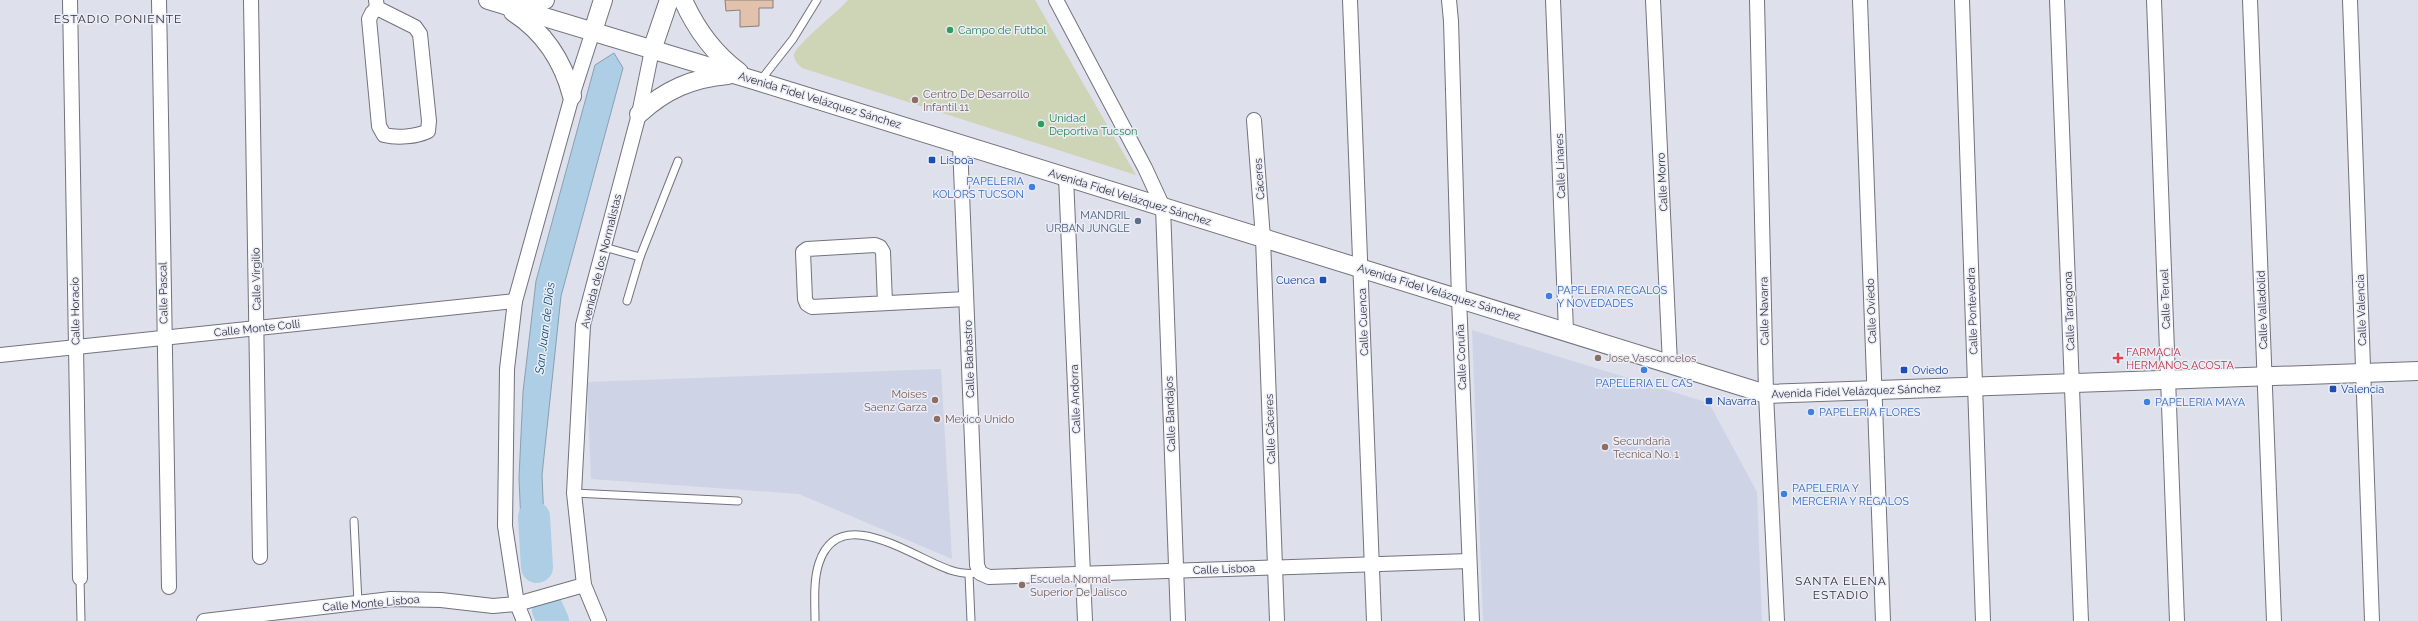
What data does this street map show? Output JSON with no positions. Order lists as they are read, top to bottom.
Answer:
{
  "streets": {
    "street": [
      "Avenida Fidel Velázquez Sánchez",
      "Calle Linares",
      "Cáceres",
      "Calle Morro",
      "Avenida de los Normalistas",
      "Calle Virgilio",
      "Calle Pascal",
      "Calle Teruel",
      "Calle Valladolid",
      "Calle Valencia",
      "Calle Horacio",
      "Calle Navarra",
      "Calle Oviedo",
      "Calle Pontevedra",
      "Calle Tarragona",
      "Calle Cuenca",
      "Calle Monte Colli",
      "Calle Coruña",
      "Calle Barbastro",
      "Calle Andorra",
      "Calle Bandajos",
      "Calle Cáceres",
      "Calle Lisboa",
      "Calle Monte Lisboa"
    ]
  },
  "crossings": [
    ["Avenida Fidel Velázquez Sánchez", "Calle Linares"],
    ["Avenida Fidel Velázquez Sánchez", "Cáceres"],
    ["Avenida Fidel Velázquez Sánchez", "Calle Morro"],
    ["Avenida Fidel Velázquez Sánchez", "Avenida de los Normalistas"],
    ["Avenida Fidel Velázquez Sánchez", "Calle Teruel"],
    ["Avenida Fidel Velázquez Sánchez", "Calle Valladolid"],
    ["Avenida Fidel Velázquez Sánchez", "Calle Valencia"],
    ["Avenida Fidel Velázquez Sánchez", "Calle Navarra"],
    ["Avenida Fidel Velázquez Sánchez", "Calle Oviedo"],
    ["Avenida Fidel Velázquez Sánchez", "Calle Pontevedra"],
    ["Avenida Fidel Velázquez Sánchez", "Calle Tarragona"],
    ["Avenida Fidel Velázquez Sánchez", "Calle Cuenca"],
    ["Avenida Fidel Velázquez Sánchez", "Calle Coruña"],
    ["Avenida Fidel Velázquez Sánchez", "Calle Barbastro"],
    ["Avenida Fidel Velázquez Sánchez", "Calle Andorra"],
    ["Avenida Fidel Velázquez Sánchez", "Calle Bandajos"],
    ["Avenida Fidel Velázquez Sánchez", "Calle Cáceres"],
    ["Cáceres", "Calle Cáceres"],
    ["Avenida de los Normalistas", "Calle Monte Lisboa"],
    ["Calle Virgilio", "Calle Monte Colli"],
    ["Calle Pascal", "Calle Monte Colli"],
    ["Calle Horacio", "Calle Monte Colli"],
    ["Calle Cuenca", "Calle Lisboa"],
    ["Calle Coruña", "Calle Lisboa"],
    ["Calle Barbastro", "Calle Lisboa"],
    ["Calle Andorra", "Calle Lisboa"],
    ["Calle Bandajos", "Calle Lisboa"],
    ["Calle Cáceres", "Calle Lisboa"]
  ],
  "districts": ["ESTADIO PONIENTE", "SANTA ELENA ESTADIO"],
  "water": ["San Juan de Diós"],
  "places": {
    "other": [
      "Campo de Futbol",
      "Centro De Desarrollo Infantil 11",
      "Unidad Deportiva Tucson",
      "PAPELERIA KOLORS TUCSON",
      "MANDRIL URBAN JUNGLE",
      "PAPELERIA REGALOS Y NOVEDADES",
      "Jose Vasconcelos",
      "PAPELERIA EL CAS",
      "Moises Saenz Garza",
      "PAPELERIA MAYA",
      "PAPELERIA FLORES",
      "Mexico Unido",
      "Secundaria Tecnica No. 1",
      "PAPELERIA Y MERCERIA Y REGALOS",
      "Escuela Normal Superior De Jalisco"
    ],
    "transit": [
      "Lisboa",
      "Cuenca",
      "Oviedo",
      "Valencia",
      "Navarra"
    ],
    "health": ["FARMACIA HERMANOS ACOSTA"]
  }
}
